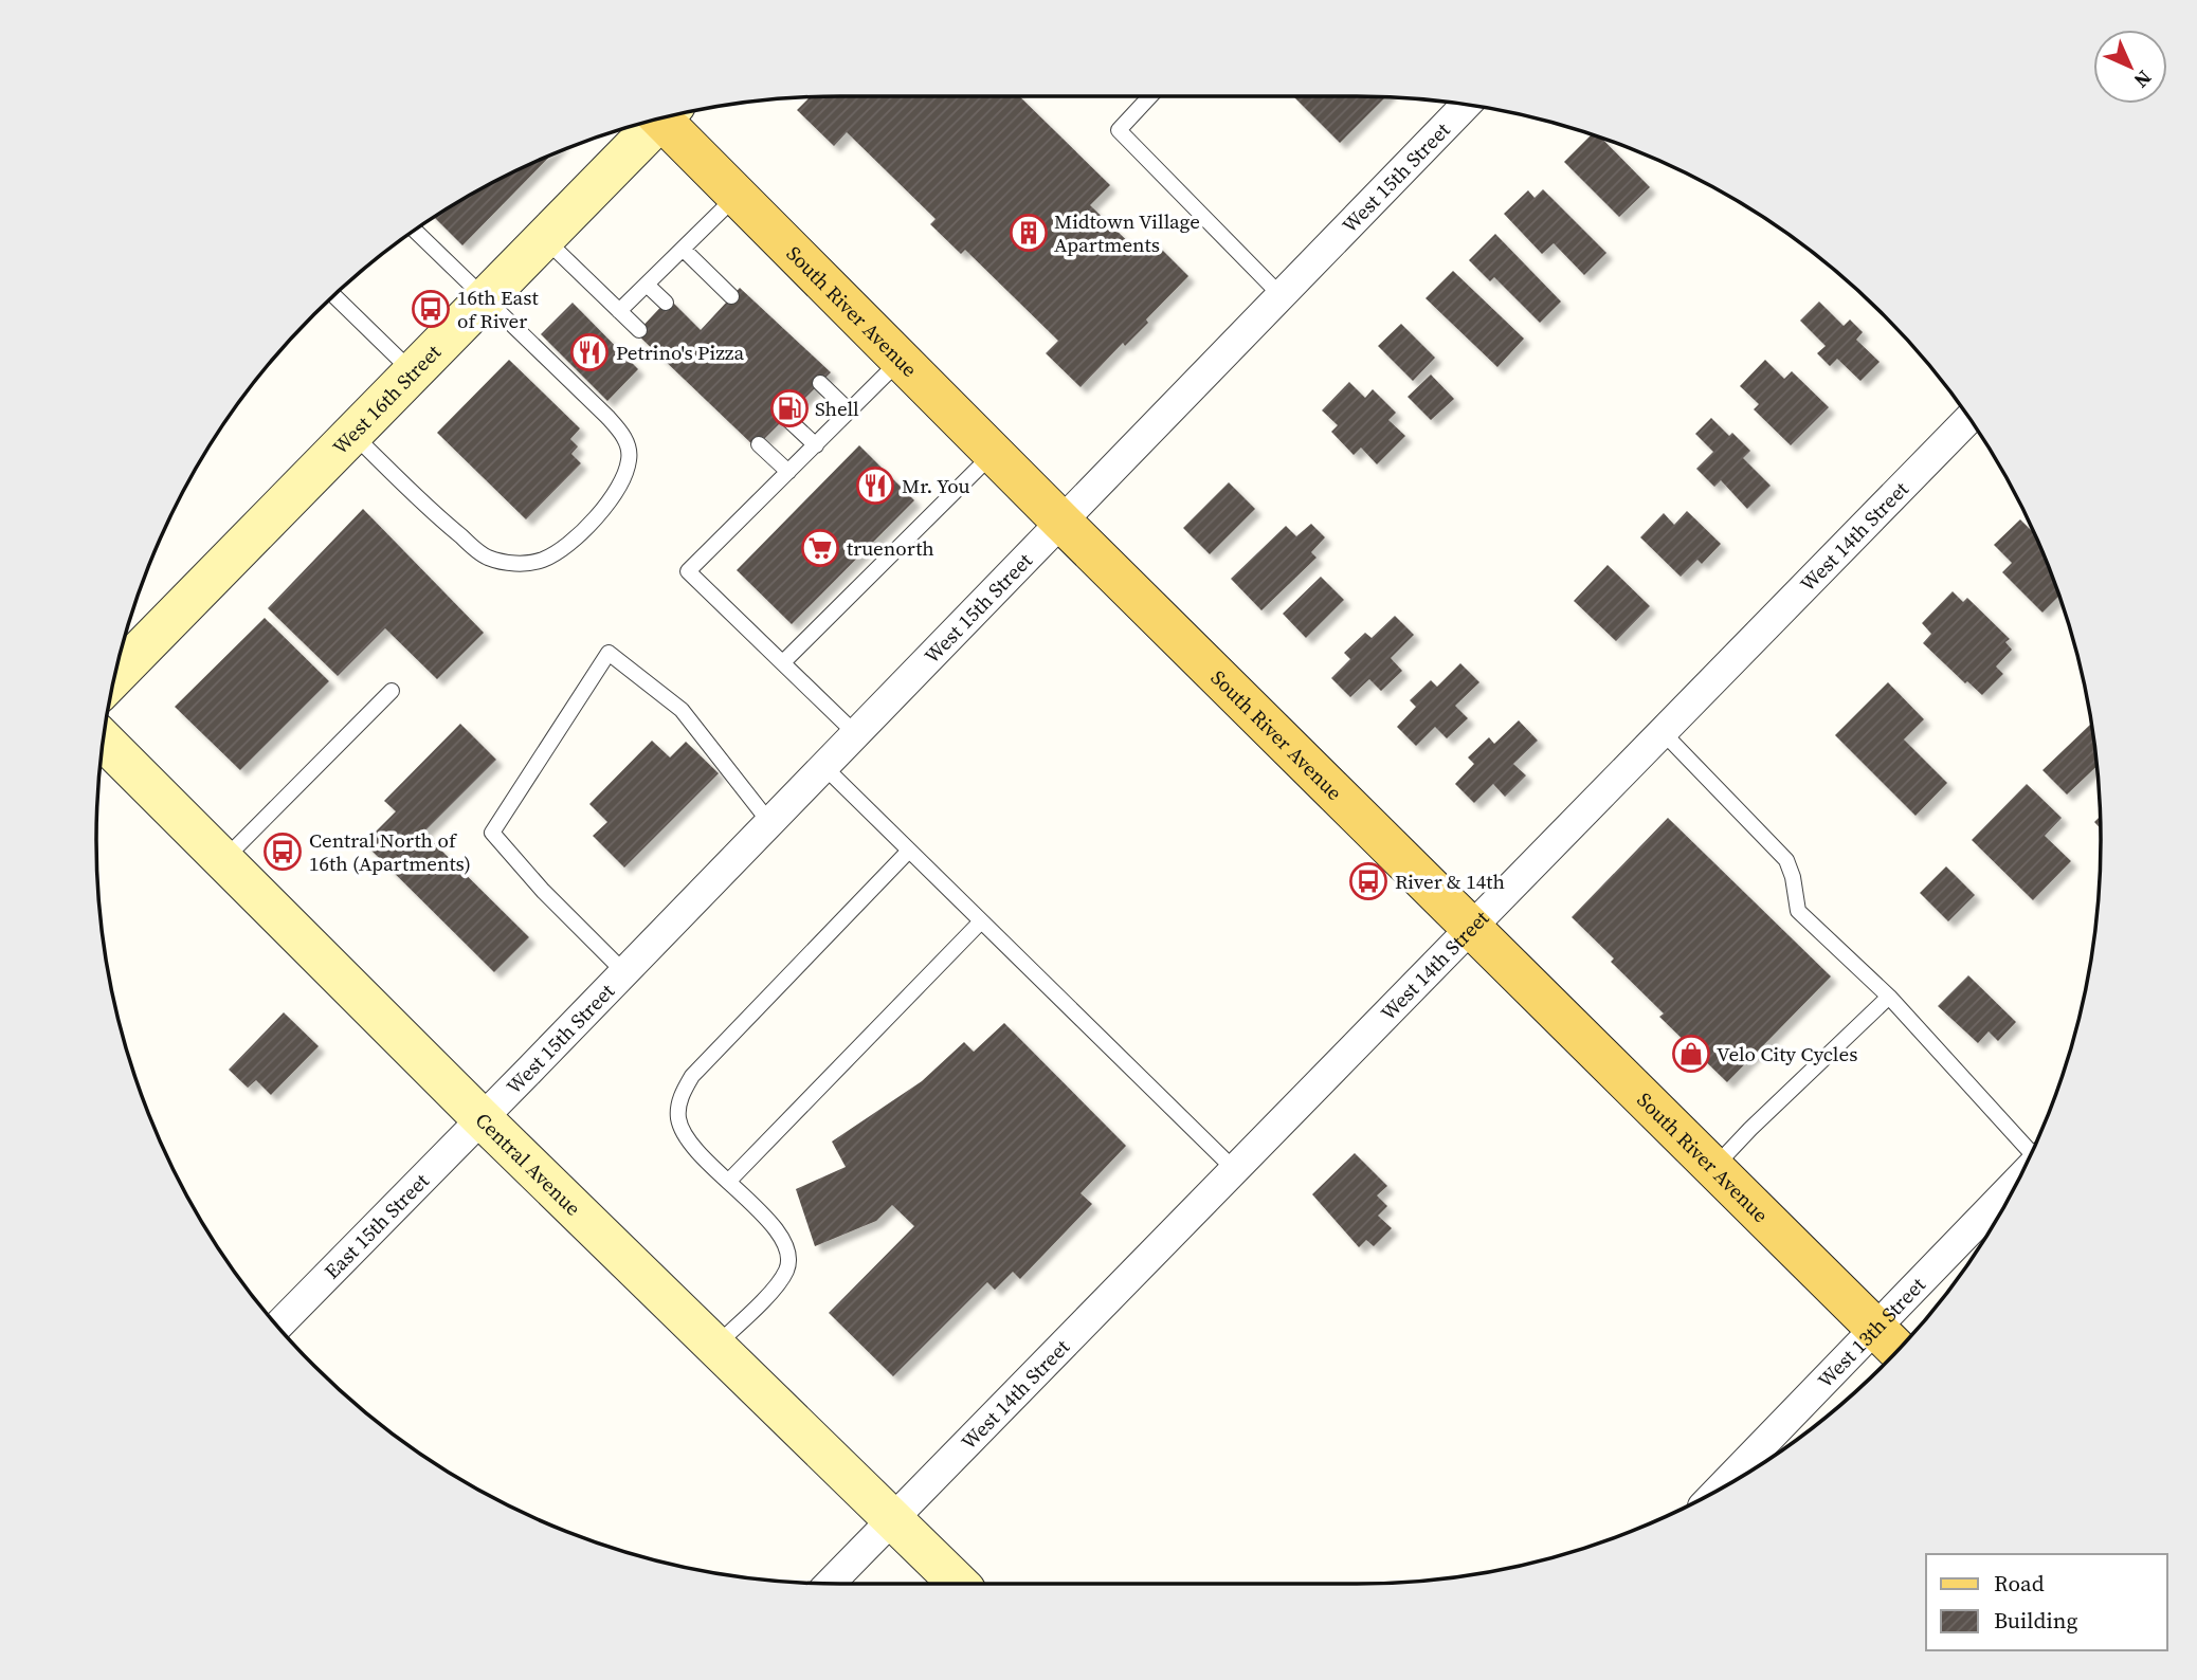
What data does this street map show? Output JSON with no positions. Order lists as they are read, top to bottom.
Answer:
{
  "streets": {
    "main road": ["South River Avenue"],
    "street": [
      "West 15th Street",
      "West 16th Street",
      "West 14th Street",
      "Central Avenue",
      "East 15th Street",
      "West 13th Street"
    ]
  },
  "crossings": [
    ["West 15th Street", "South River Avenue"],
    ["West 15th Street", "Central Avenue"],
    ["West 15th Street", "East 15th Street"],
    ["South River Avenue", "West 14th Street"],
    ["South River Avenue", "West 13th Street"],
    ["West 14th Street", "Central Avenue"],
    ["Central Avenue", "East 15th Street"]
  ],
  "places": {
    "building": ["Midtown Village Apartments"],
    "bus stop": ["16th East of River", "Central North of 16th (Apartments)", "River & 14th"],
    "restaurant": ["Petrino's Pizza", "Mr. You"],
    "fuel station": ["Shell"],
    "supermarket": ["truenorth"],
    "shop": ["Velo City Cycles"]
  },
  "legend": ["Road", "Building"],
  "north": "bottom right"
}
